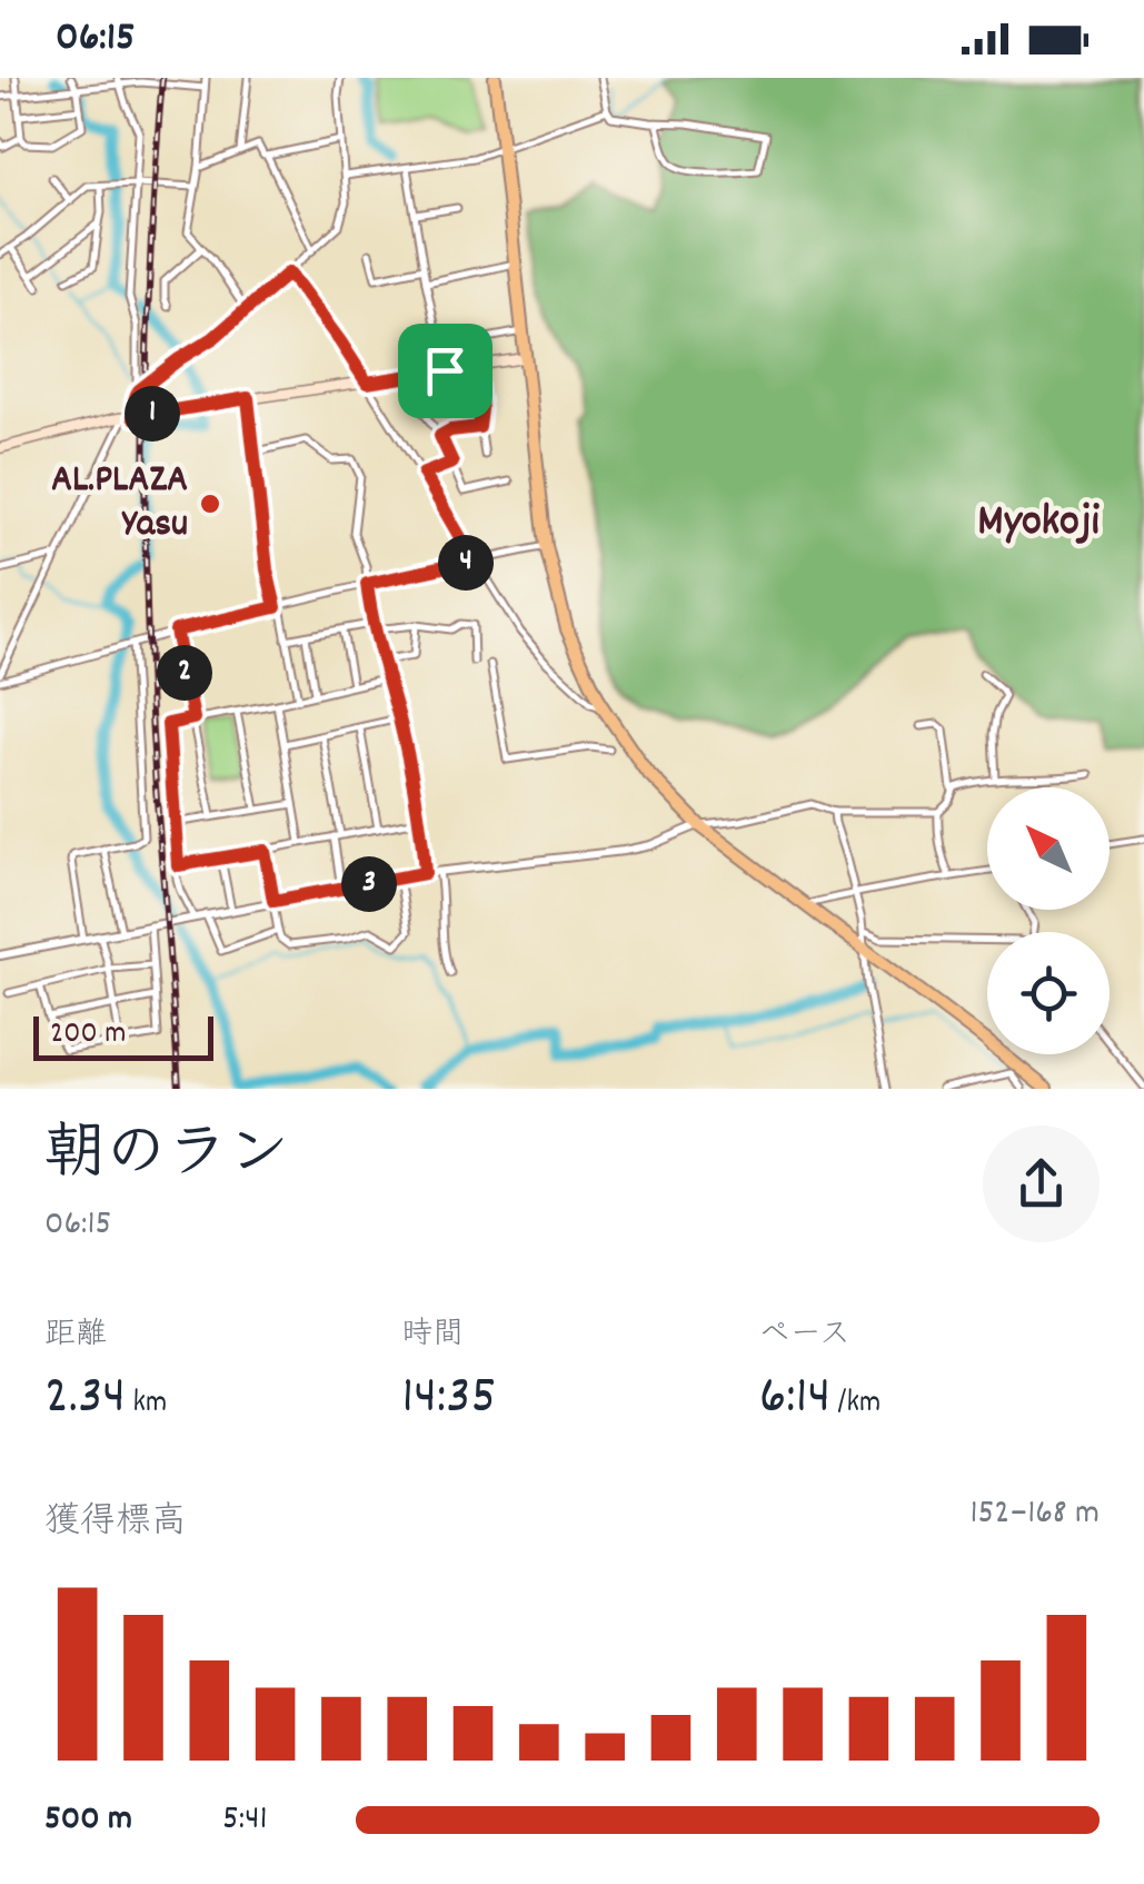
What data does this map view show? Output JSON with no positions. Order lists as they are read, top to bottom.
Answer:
{
  "districts": ["Myokoji"],
  "places": ["AL.PLAZA Yasu"],
  "scale_bar": "200 m",
  "north": "top left",
  "page": {
    "status": "06:15",
    "pins": [
      "1",
      "4",
      "2",
      "3"
    ],
    "scale": "200 m",
    "heading": ["朝のラン", "06:15"],
    "stats": [
      ["距離", "2.34 km"],
      ["時間", "14:35"],
      ["ペース", "6:14 /km"]
    ],
    "chart": ["獲得標高", "152–168 m"],
    "list": [
      {
        "name": "500 m",
        "note": "5:41"
      }
    ]
  }
}
